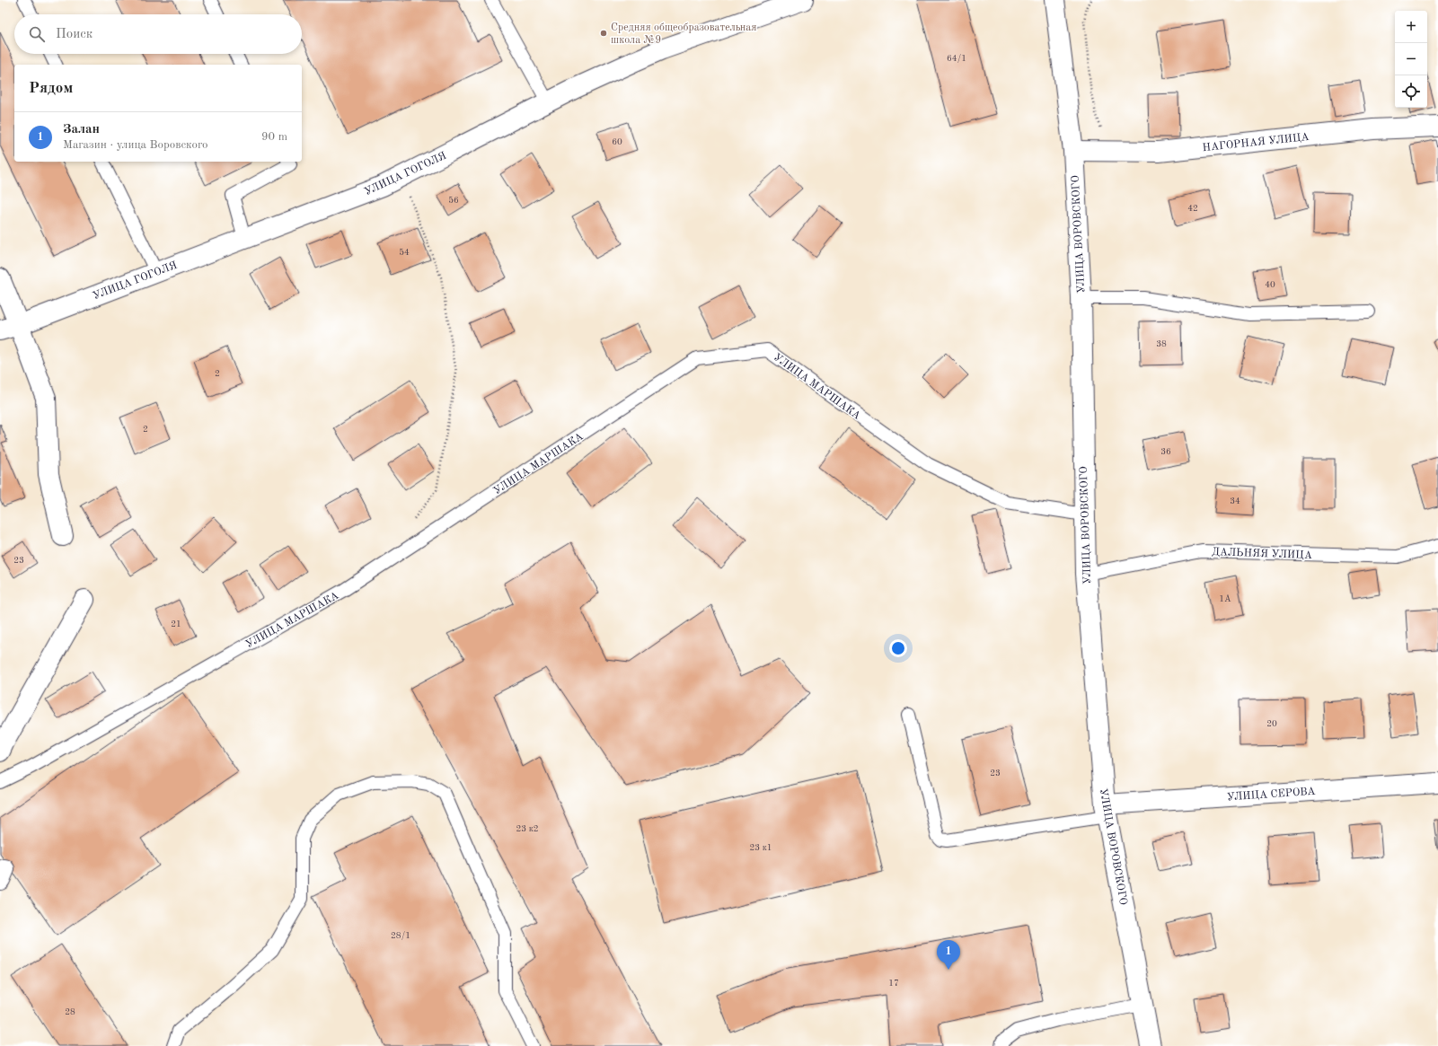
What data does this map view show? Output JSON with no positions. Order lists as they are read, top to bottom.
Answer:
{
  "streets": {
    "street": [
      "НАГОРНАЯ УЛИЦА",
      "УЛИЦА ГОГОЛЯ",
      "УЛИЦА ВОРОВСКОГО",
      "УЛИЦА СЕРОВА"
    ],
    "lane": ["УЛИЦА МАРШАКА", "ДАЛЬНЯЯ УЛИЦА"]
  },
  "crossings": [
    ["НАГОРНАЯ УЛИЦА", "УЛИЦА ВОРОВСКОГО"],
    ["УЛИЦА ВОРОВСКОГО", "УЛИЦА МАРШАКА"],
    ["УЛИЦА ВОРОВСКОГО", "ДАЛЬНЯЯ УЛИЦА"],
    ["УЛИЦА ВОРОВСКОГО", "УЛИЦА СЕРОВА"]
  ],
  "places": ["Средняя общеобразовательная школа №9"],
  "house_numbers": [
    "64/1",
    "60",
    "56",
    "42",
    "54",
    "40",
    "38",
    "2",
    "2",
    "36",
    "34",
    "23",
    "1А",
    "21",
    "20",
    "23",
    "23 к2",
    "23 к1",
    "28/1",
    "17",
    "28"
  ],
  "page": {
    "map_buttons": ["+", "−"],
    "search": "Поиск",
    "heading": "Рядом",
    "list": [
      {
        "mark": "1",
        "name": "Залан",
        "note": "Магазин · улица Воровского",
        "value": "90 m"
      }
    ],
    "pins": "1"
  }
}
